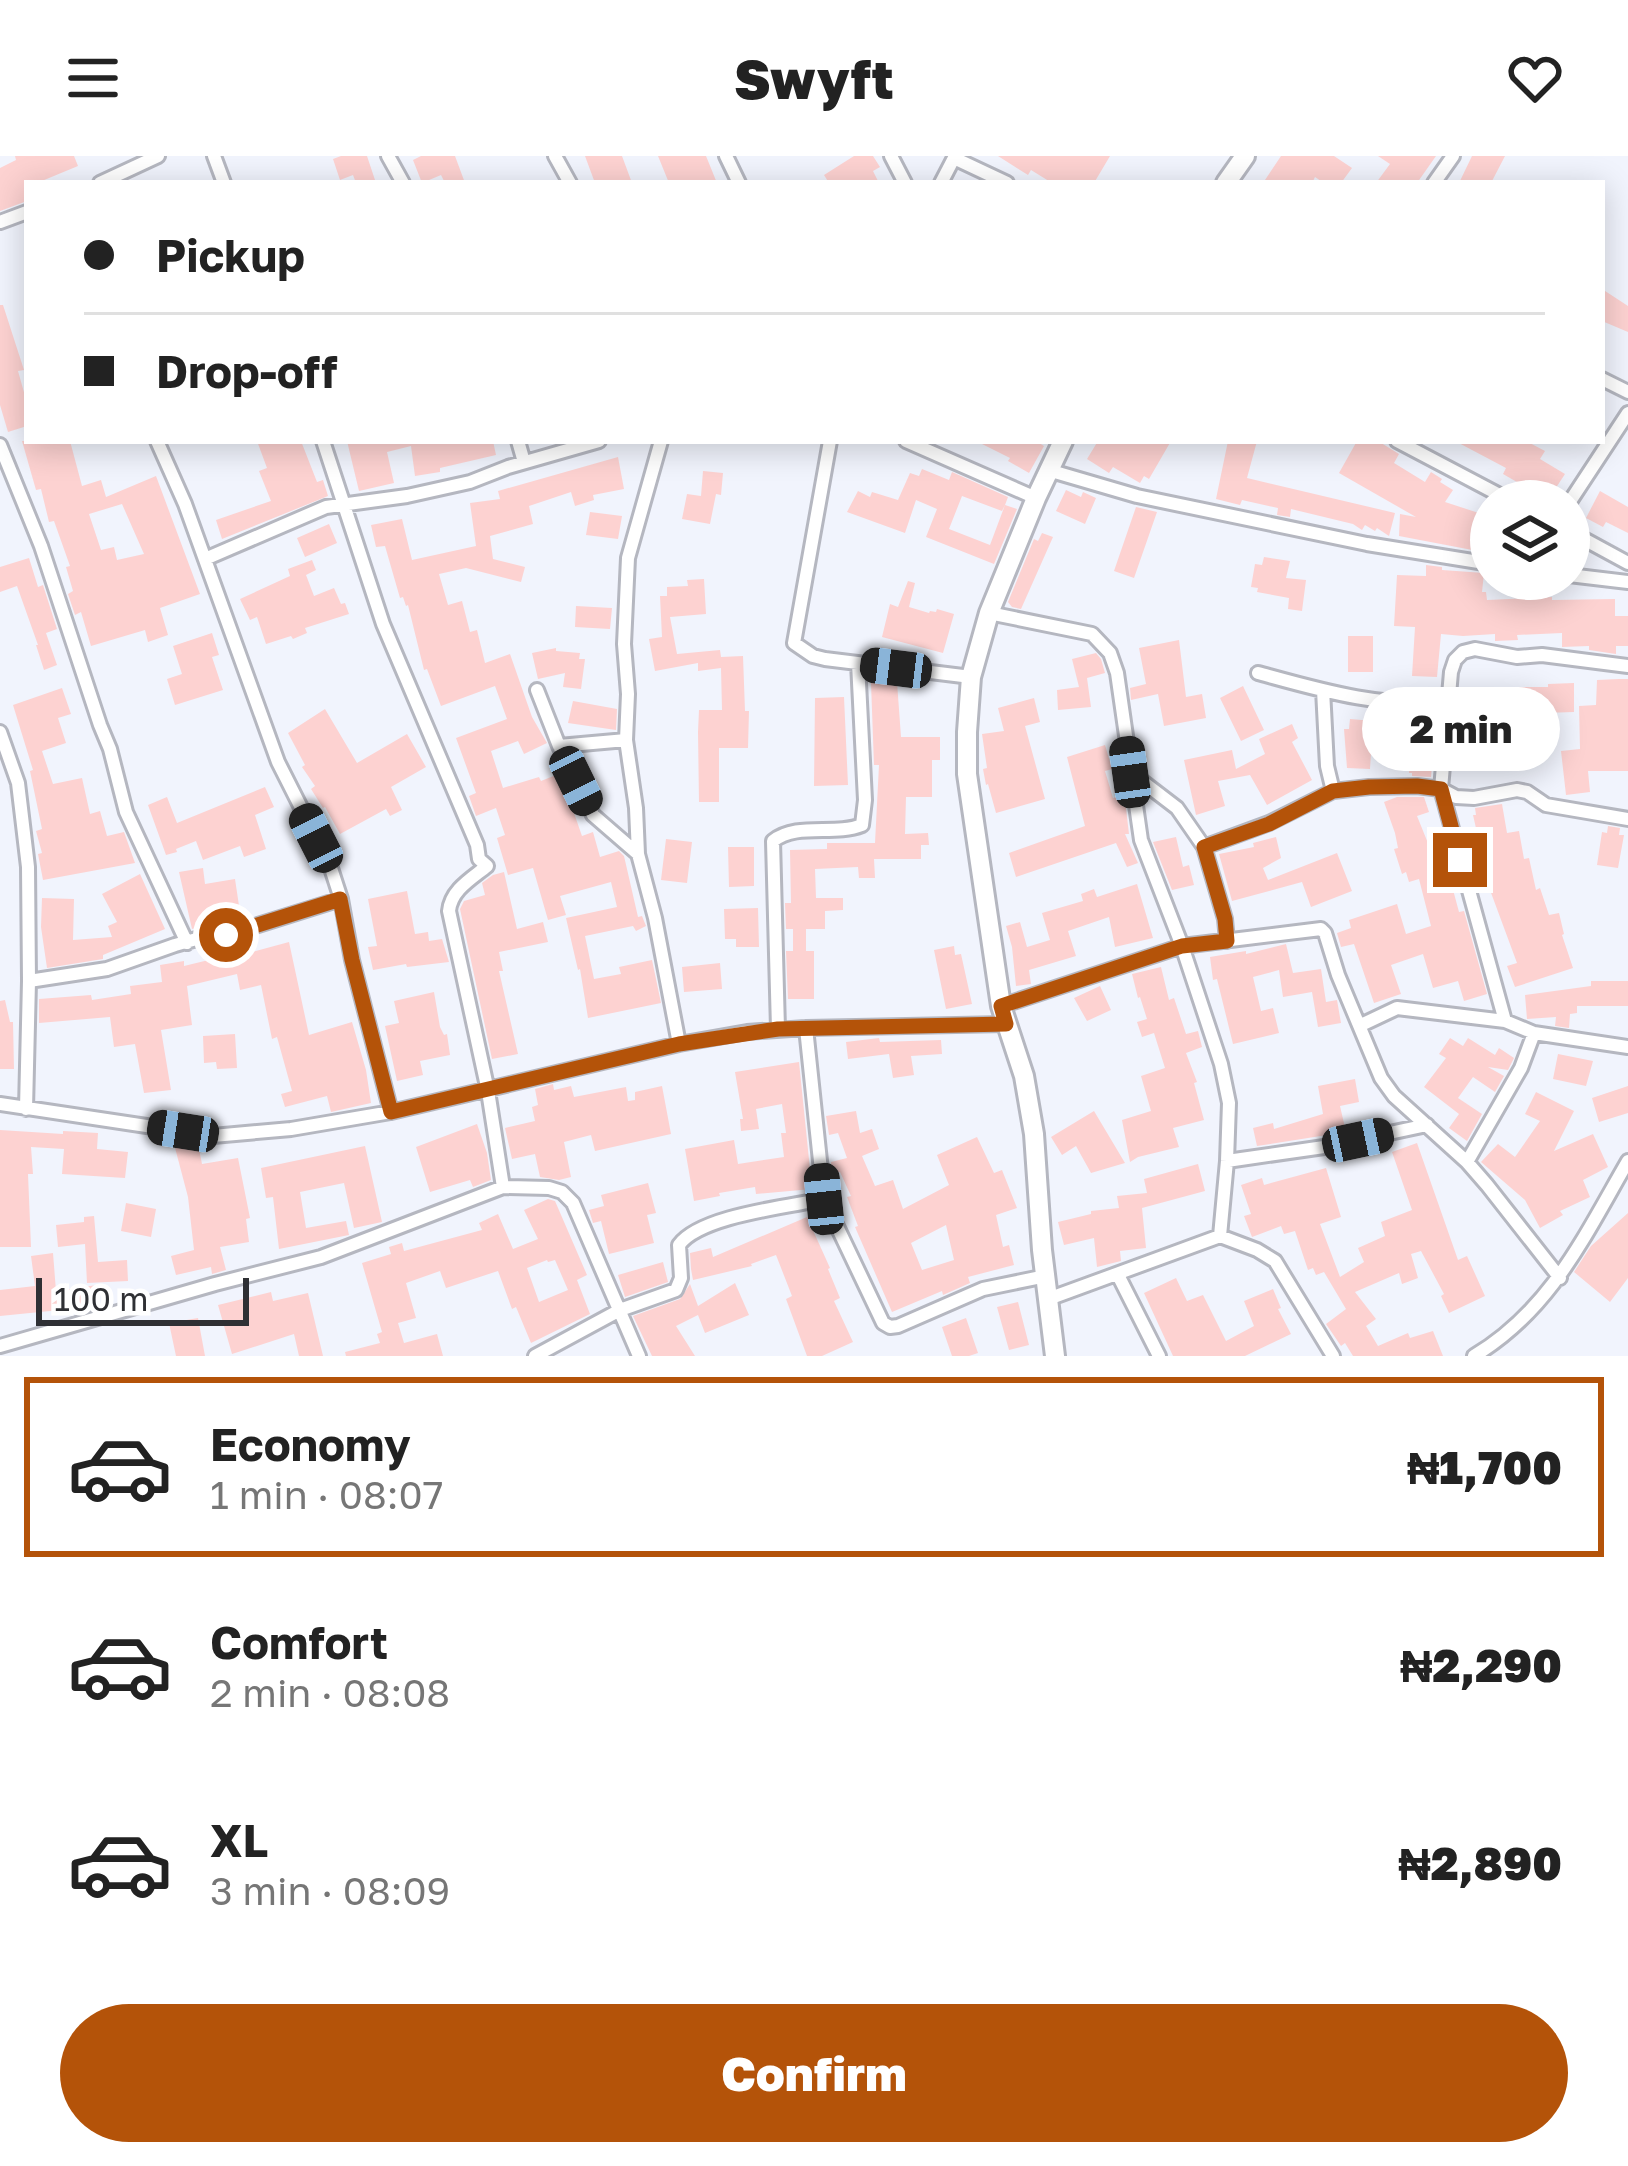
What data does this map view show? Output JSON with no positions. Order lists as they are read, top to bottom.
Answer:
{
  "scale_bar": "100 m",
  "page": {
    "header": "Swyft",
    "banner": ["Pickup", "Drop-off"],
    "bubble": "2 min",
    "scale": "100 m",
    "list": [
      {
        "name": "Economy",
        "note": "1 min · 08:07",
        "value": "₦1,700"
      },
      {
        "name": "Comfort",
        "note": "2 min · 08:08",
        "value": "₦2,290"
      },
      {
        "name": "XL",
        "note": "3 min · 08:09",
        "value": "₦2,890"
      }
    ],
    "buttons": "Confirm"
  }
}
